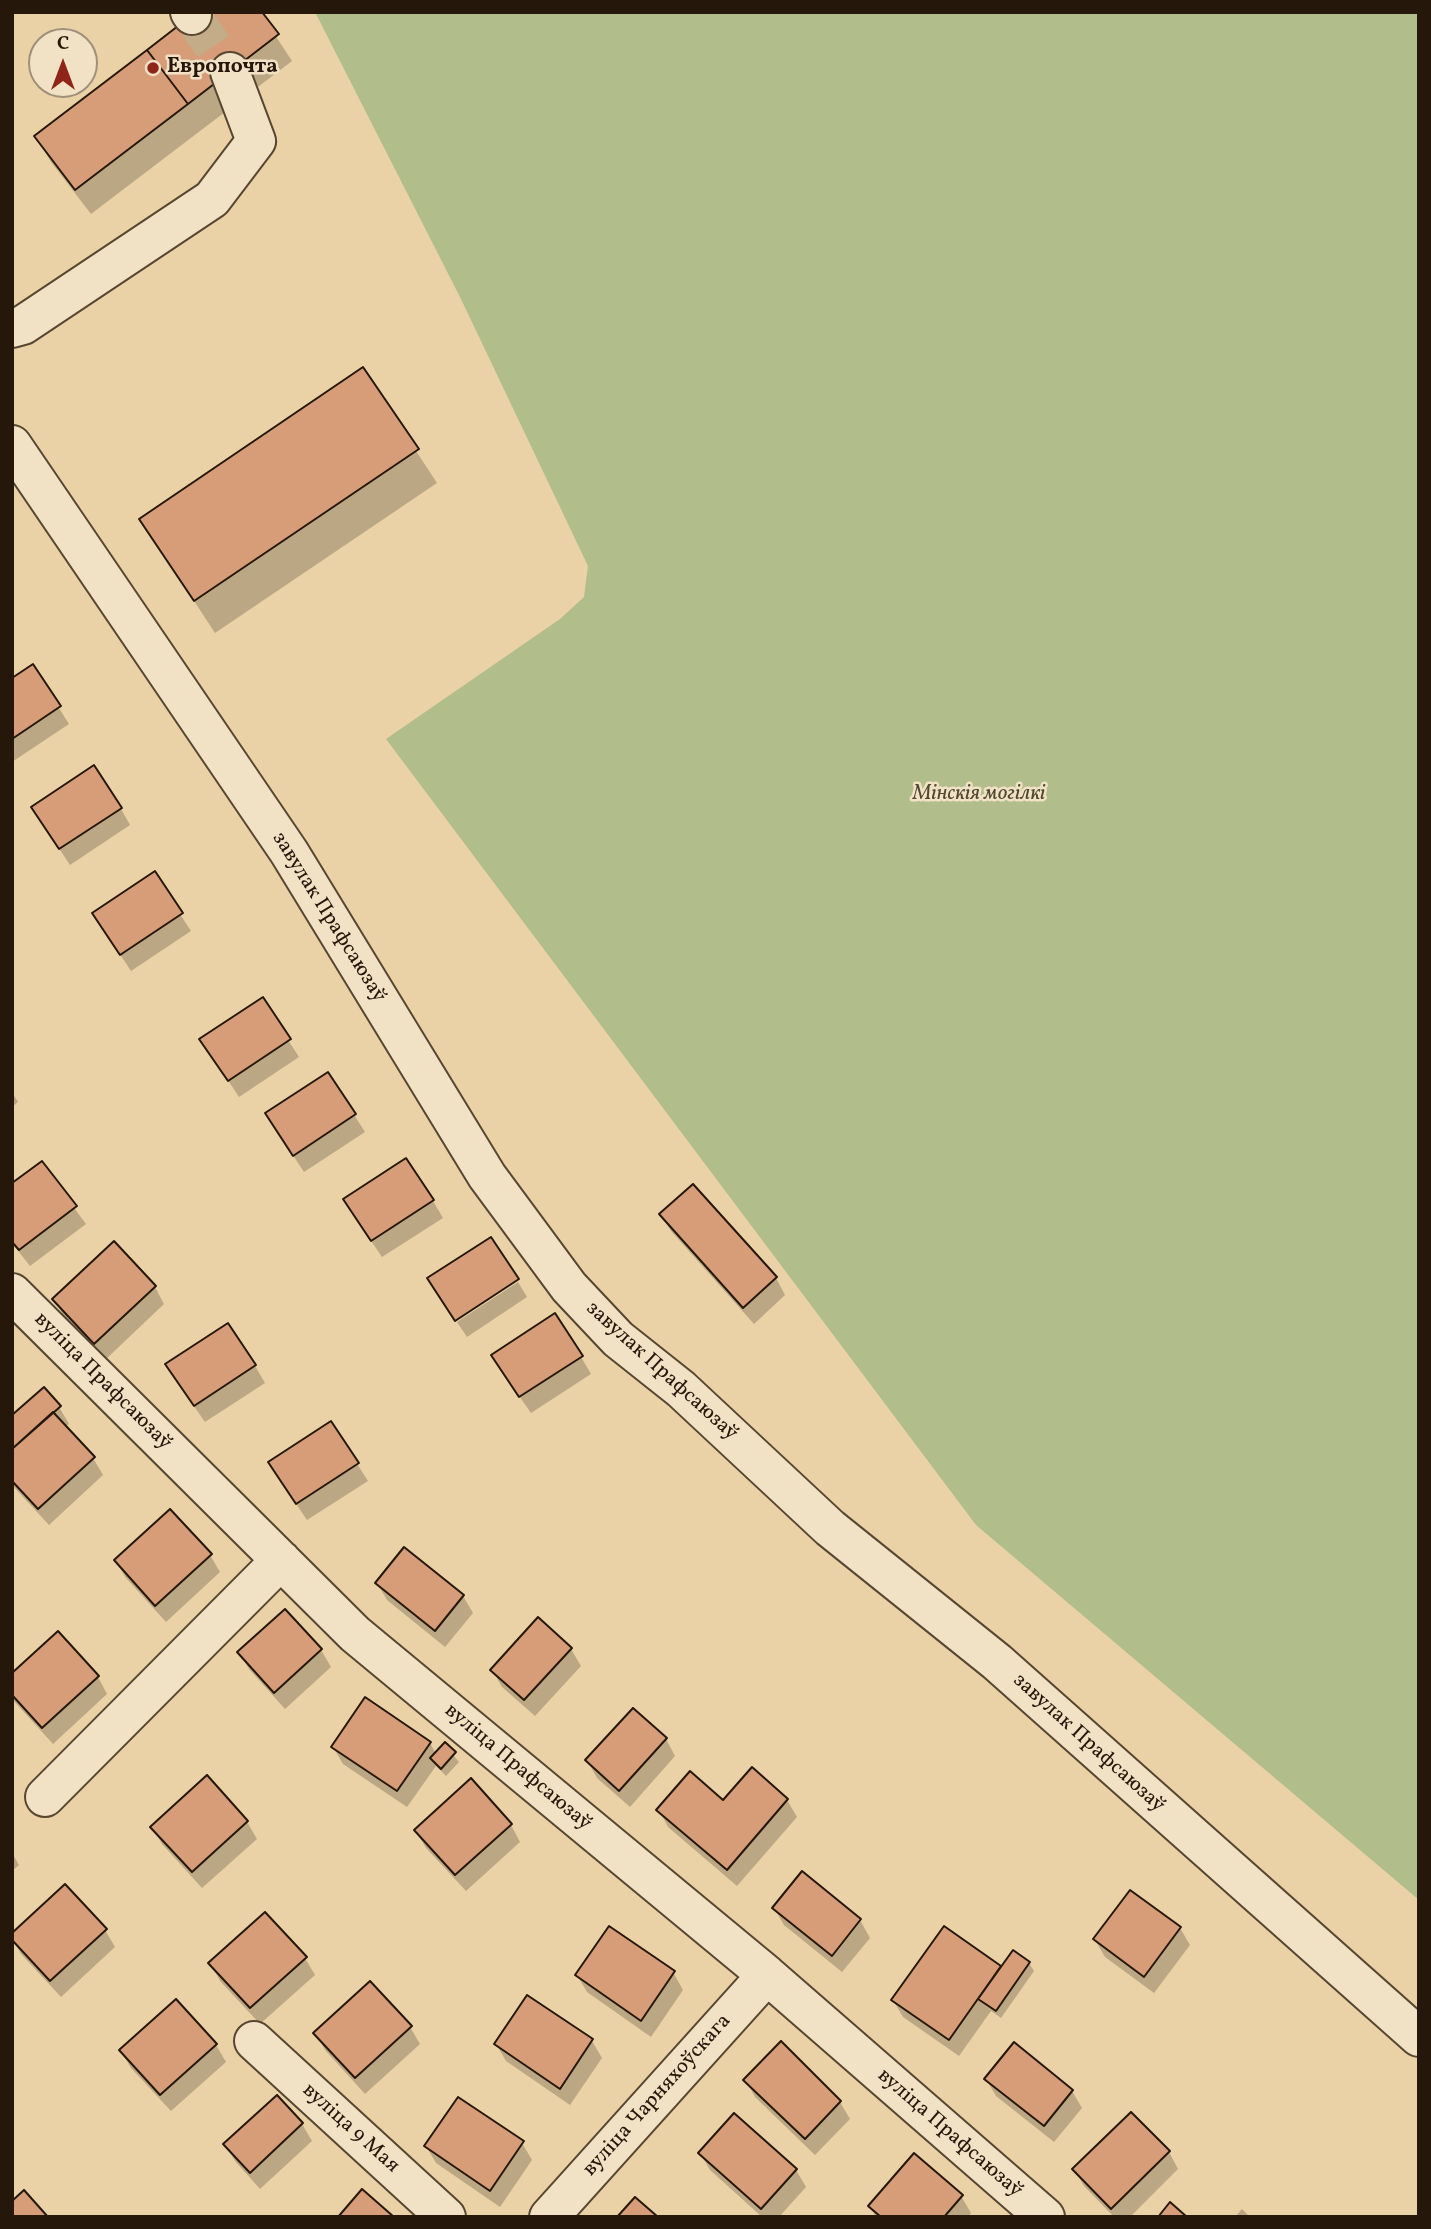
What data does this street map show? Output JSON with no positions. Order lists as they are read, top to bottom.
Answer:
{
  "streets": {
    "street": [
      "завулак Прафсаюзаў",
      "вуліца Прафсаюзаў",
      "вуліца Чарняхоўскага",
      "вуліца 9 Мая"
    ]
  },
  "crossings": [
    ["вуліца Прафсаюзаў", "вуліца Чарняхоўскага"]
  ],
  "parks": ["Мінскія могілкі"],
  "places": ["Европочта"],
  "north": "top"
}
